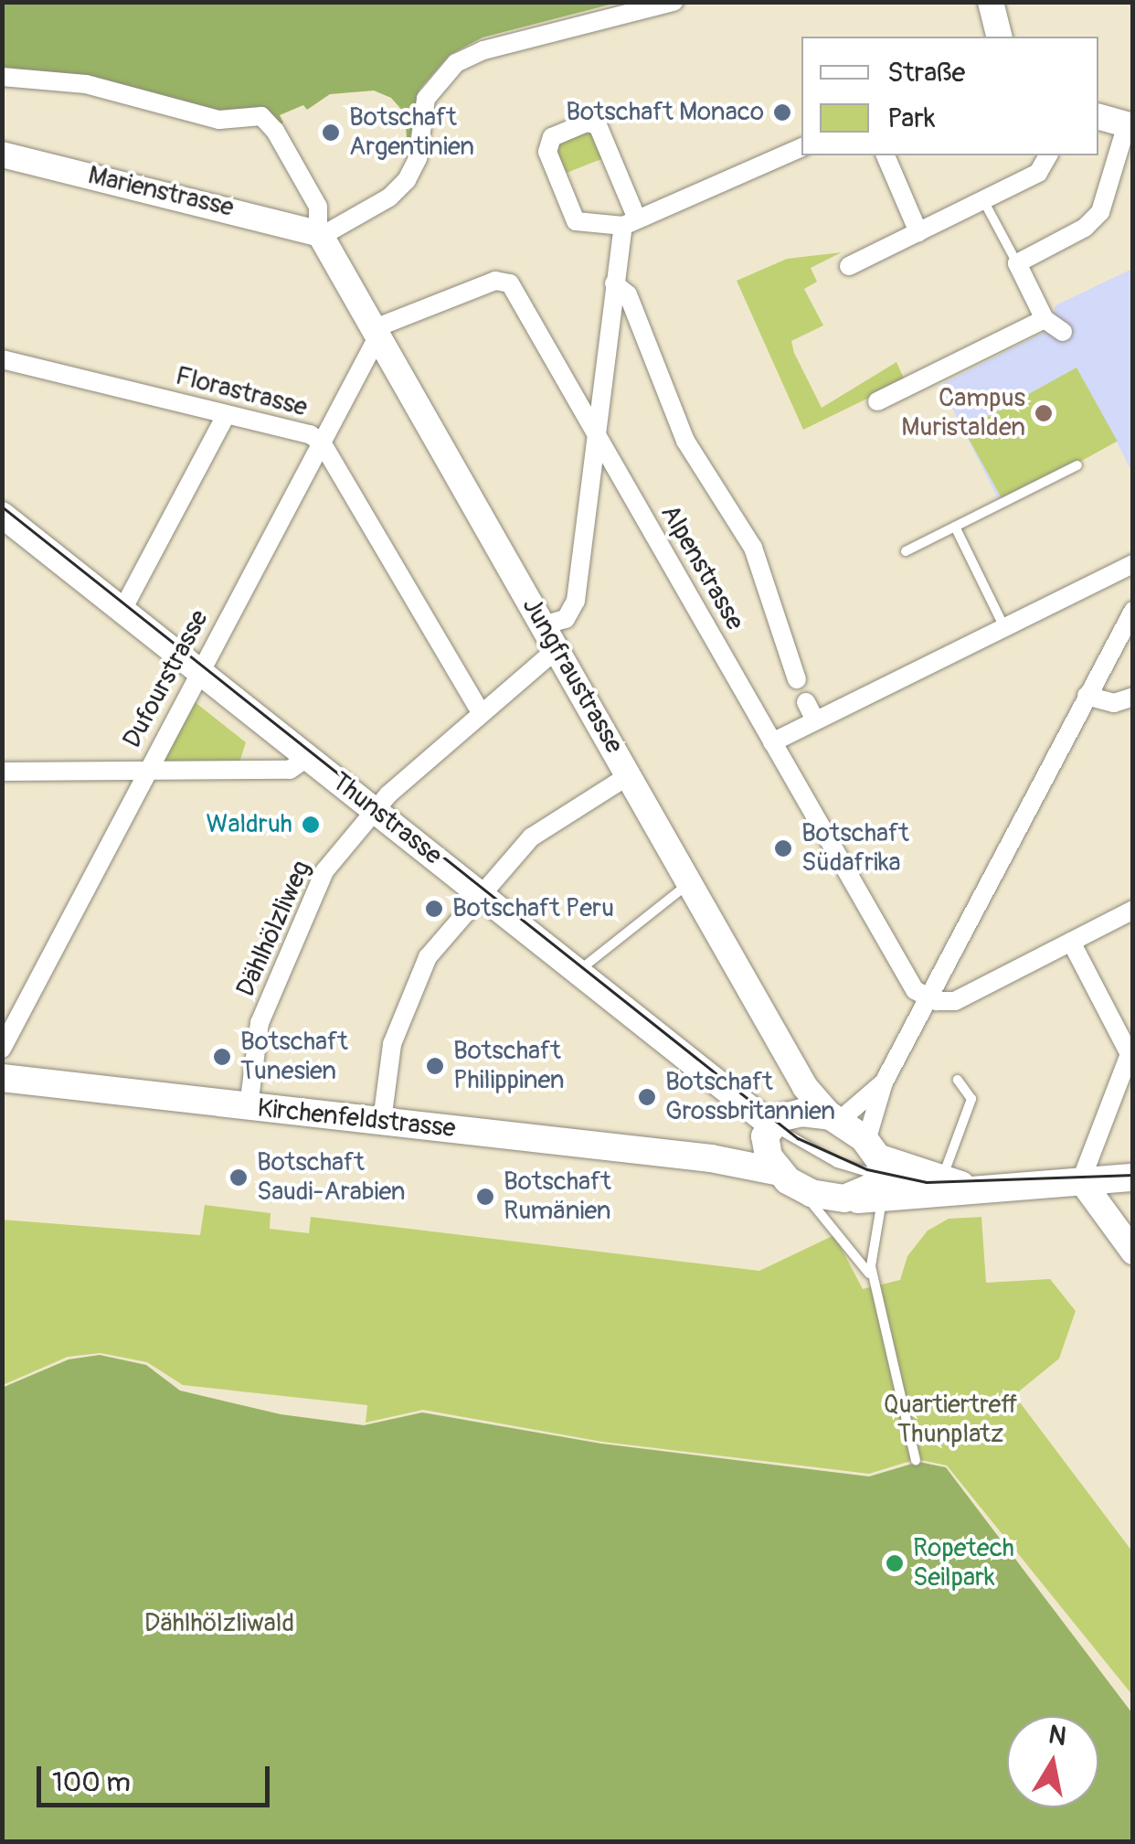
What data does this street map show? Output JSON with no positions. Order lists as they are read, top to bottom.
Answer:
{
  "streets": {
    "main road": ["Kirchenfeldstrasse"],
    "street": [
      "Marienstrasse",
      "Florastrasse",
      "Alpenstrasse",
      "Jungfraustrasse",
      "Dufourstrasse",
      "Thunstrasse",
      "Dählhölzliweg"
    ]
  },
  "crossings": [
    ["Marienstrasse", "Jungfraustrasse"],
    ["Florastrasse", "Dufourstrasse"],
    ["Florastrasse", "Dählhölzliweg"],
    ["Alpenstrasse", "Jungfraustrasse"],
    ["Alpenstrasse", "Dufourstrasse"],
    ["Jungfraustrasse", "Dufourstrasse"],
    ["Jungfraustrasse", "Dählhölzliweg"],
    ["Jungfraustrasse", "Kirchenfeldstrasse"],
    ["Dufourstrasse", "Thunstrasse"],
    ["Thunstrasse", "Dählhölzliweg"],
    ["Thunstrasse", "Kirchenfeldstrasse"],
    ["Dählhölzliweg", "Kirchenfeldstrasse"]
  ],
  "parks": ["Quartiertreff Thunplatz", "Dählhölzliwald"],
  "places": [
    "Botschaft Monaco",
    "Botschaft Argentinien",
    "Campus Muristalden",
    "Waldruh",
    "Botschaft Südafrika",
    "Botschaft Peru",
    "Botschaft Tunesien",
    "Botschaft Philippinen",
    "Botschaft Grossbritannien",
    "Botschaft Saudi-Arabien",
    "Botschaft Rumänien",
    "Ropetech Seilpark"
  ],
  "legend": ["Straße", "Park"],
  "scale_bar": "100 m",
  "north": "top"
}
